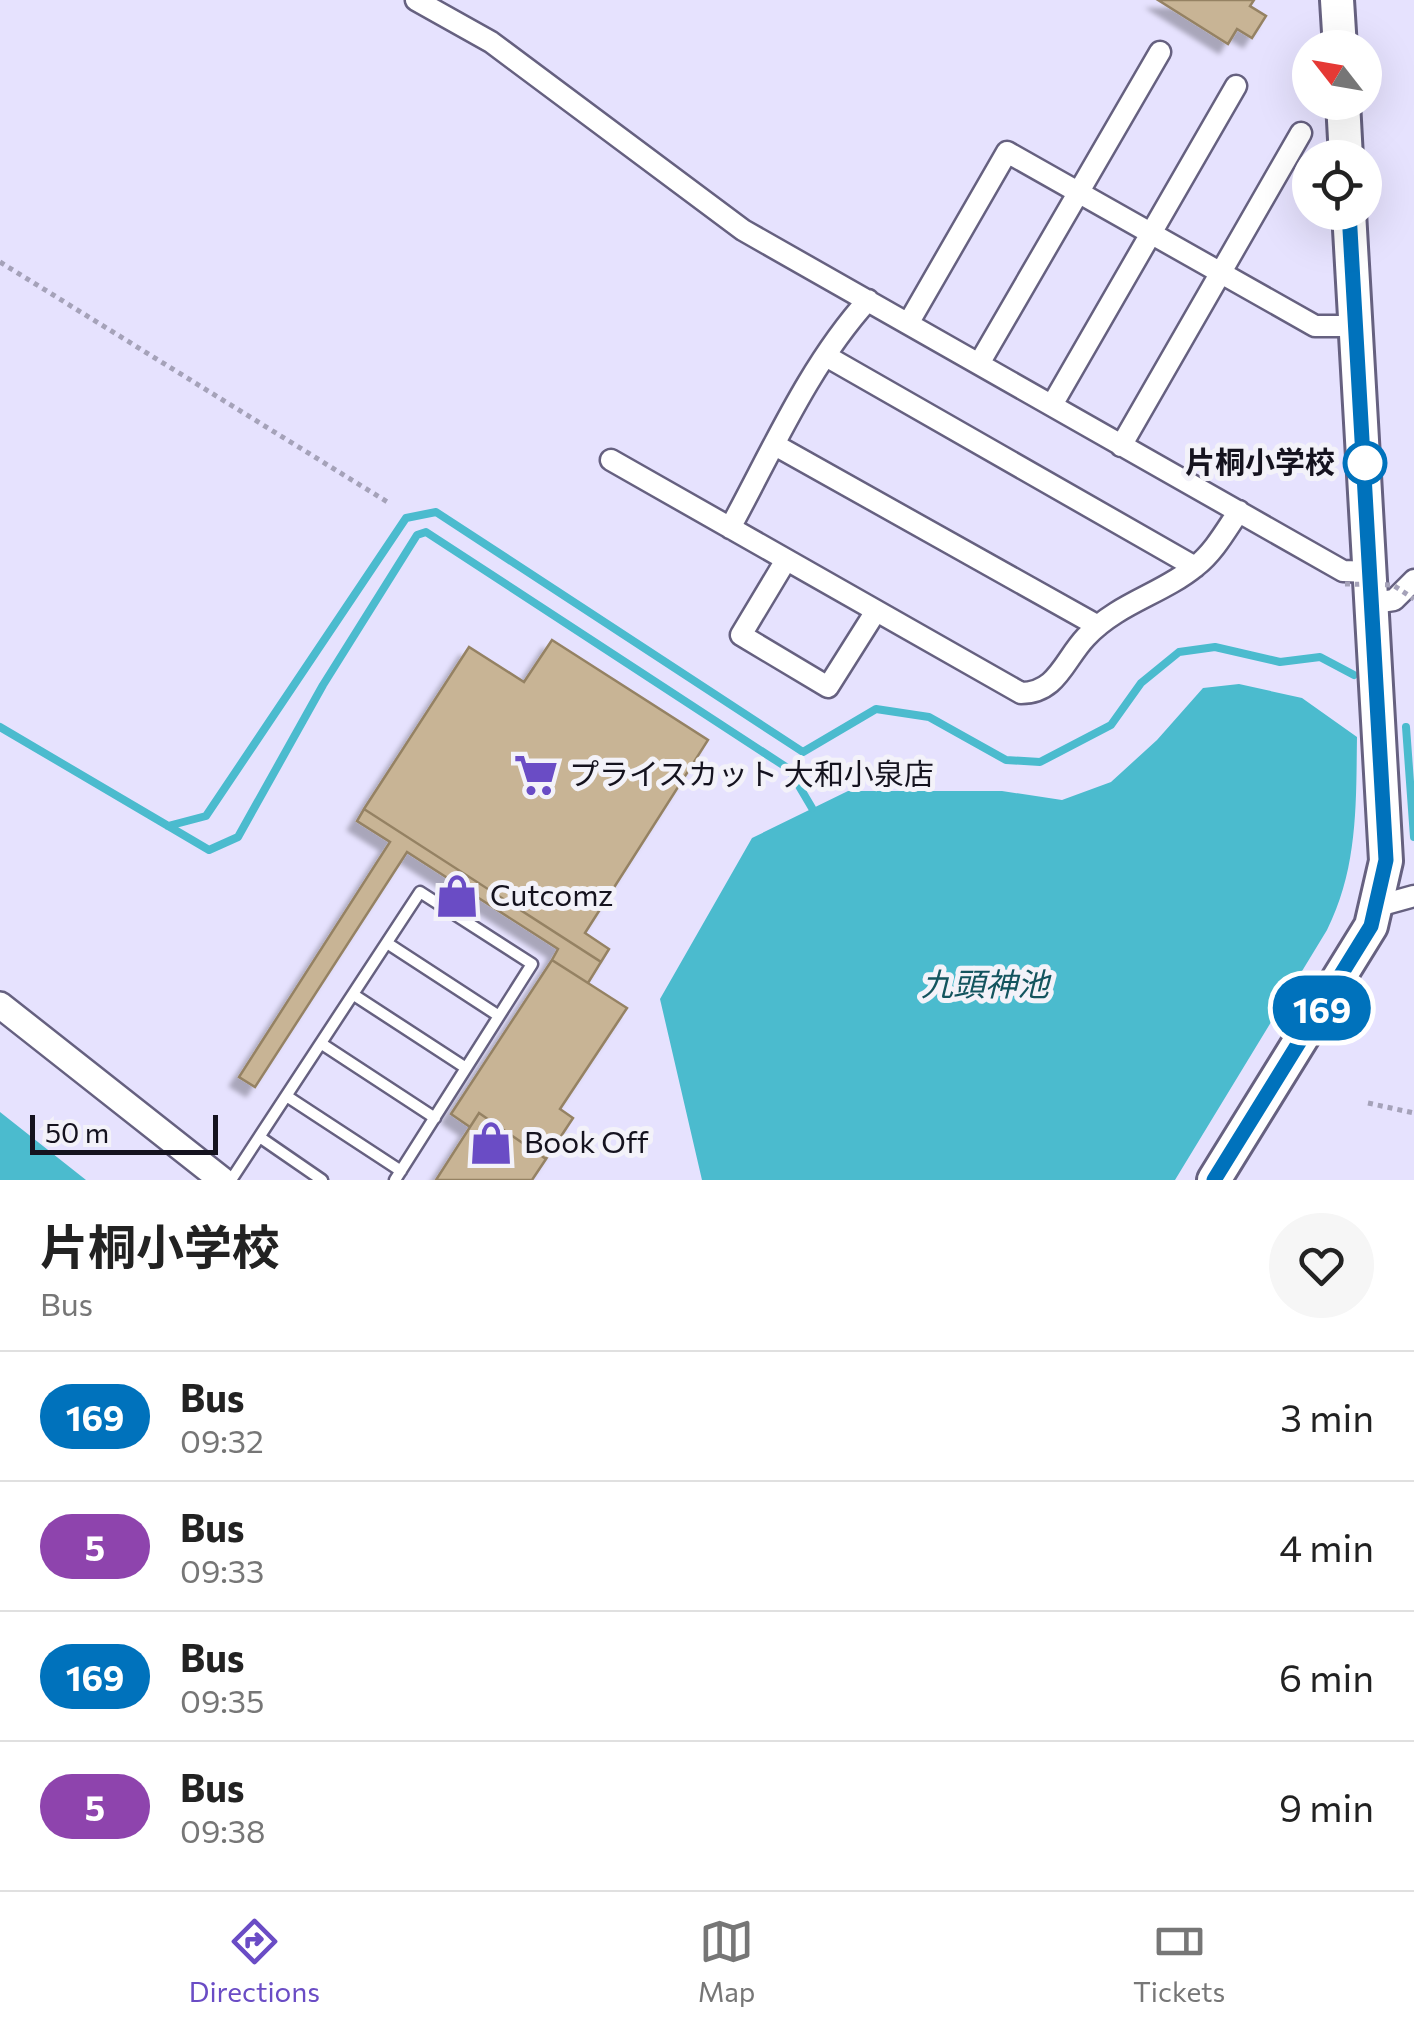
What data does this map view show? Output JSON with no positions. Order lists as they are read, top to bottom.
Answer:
{
  "water": ["九頭神池"],
  "places": {
    "other": ["片桐小学校"],
    "supermarket": ["プライスカット 大和小泉店"],
    "shop": ["Cutcomz", "Book Off"]
  },
  "lines": ["bus line 169"],
  "scale_bar": "50 m",
  "north": "top left",
  "page": {
    "on_map": "169",
    "scale": "50 m",
    "heading": ["片桐小学校", "Bus"],
    "list": [
      {
        "mark": "169",
        "name": "Bus",
        "note": "09:32",
        "value": "3 min"
      },
      {
        "mark": "5",
        "name": "Bus",
        "note": "09:33",
        "value": "4 min"
      },
      {
        "mark": "169",
        "name": "Bus",
        "note": "09:35",
        "value": "6 min"
      },
      {
        "mark": "5",
        "name": "Bus",
        "note": "09:38",
        "value": "9 min"
      }
    ],
    "tabs": ["Directions", "Map", "Tickets"]
  }
}
